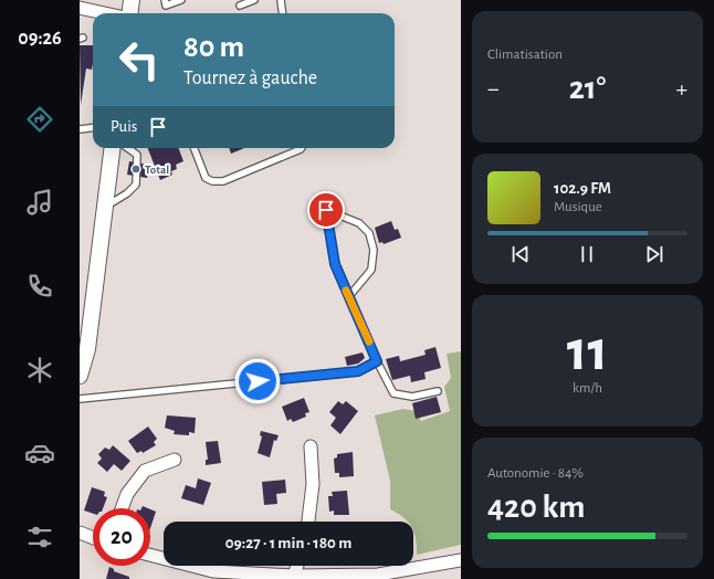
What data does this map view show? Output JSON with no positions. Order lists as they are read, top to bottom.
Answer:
{
  "places": ["Total"],
  "page": {
    "tabs": "09:26",
    "tile": [
      "Climatisation",
      ["11", "km/h"],
      ["Autonomie · 84%", "420 km"]
    ],
    "turn": ["80 m", "Tournez à gauche"],
    "heat": ["−", "21°", "+"],
    "then": "Puis",
    "song": ["102.9 FM", "Musique"],
    "limit": "20",
    "trip": "09:27 · 1 min · 180 m"
  }
}
